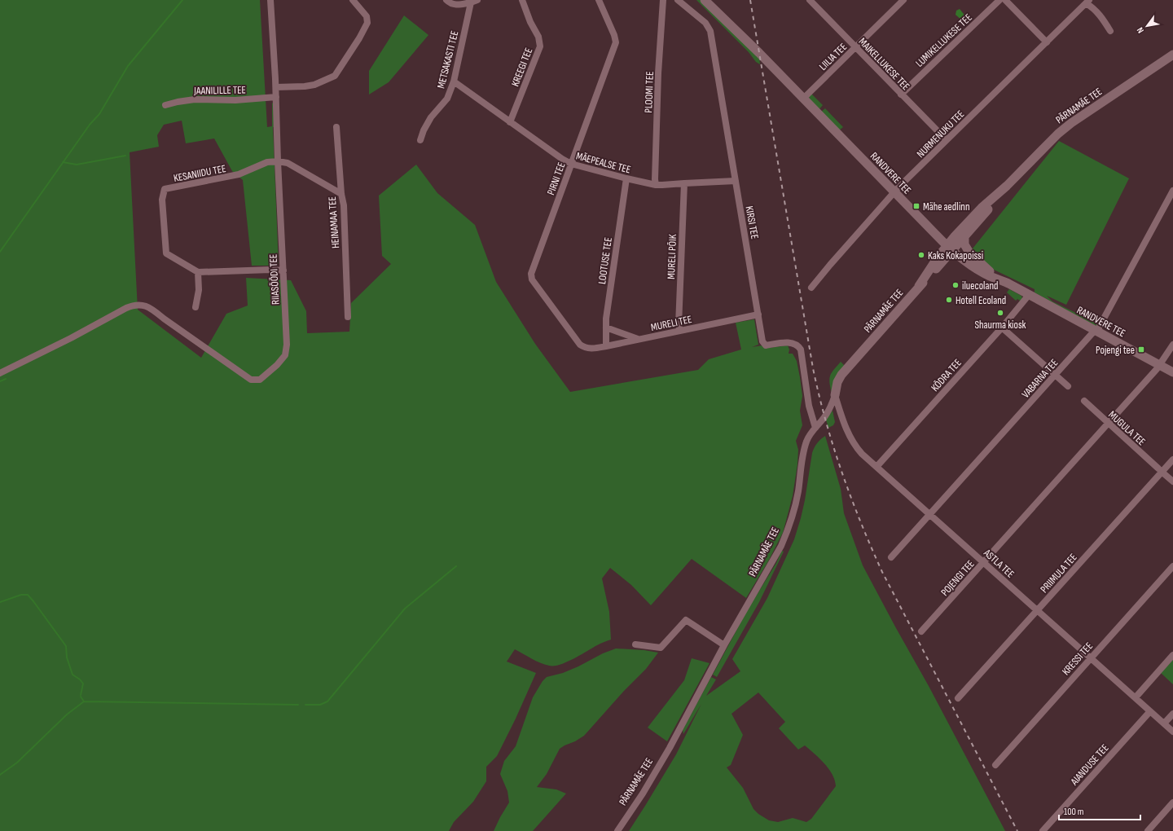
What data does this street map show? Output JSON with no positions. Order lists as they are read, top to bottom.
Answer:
{
  "streets": {
    "main road": ["PÄRNAMÄE TEE", "RANDVERE TEE"],
    "street": [
      "LUMIKELLUKESE TEE",
      "LIILIA TEE",
      "METSAKASTI TEE",
      "MAIKELLUKESE TEE",
      "KREEGI TEE",
      "JAANILILLE TEE",
      "PLOOMI TEE",
      "NURMENUKU TEE",
      "MÄEPEALSE TEE",
      "KESANIIDU TEE",
      "PIRNI TEE",
      "HEINAMAA TEE",
      "KIRSI TEE",
      "MURELI PÕIK",
      "LOOTUSE TEE",
      "RIIASÖÖDI TEE",
      "MURELI TEE",
      "KÕDRA TEE",
      "VABARNA TEE",
      "MUGULA TEE",
      "ASTLA TEE",
      "PRIIMULA TEE",
      "POJENGI TEE",
      "KRESSI TEE",
      "AIANDUSE TEE"
    ]
  },
  "crossings": [
    ["LUMIKELLUKESE TEE", "MAIKELLUKESE TEE"],
    ["LIILIA TEE", "MAIKELLUKESE TEE"],
    ["LIILIA TEE", "RANDVERE TEE"],
    ["METSAKASTI TEE", "MÄEPEALSE TEE"],
    ["MAIKELLUKESE TEE", "NURMENUKU TEE"],
    ["KREEGI TEE", "MÄEPEALSE TEE"],
    ["JAANILILLE TEE", "RIIASÖÖDI TEE"],
    ["PLOOMI TEE", "MÄEPEALSE TEE"],
    ["PÄRNAMÄE TEE", "RANDVERE TEE"],
    ["PÄRNAMÄE TEE", "KIRSI TEE"],
    ["PÄRNAMÄE TEE", "ASTLA TEE"],
    ["NURMENUKU TEE", "RANDVERE TEE"],
    ["MÄEPEALSE TEE", "PIRNI TEE"],
    ["MÄEPEALSE TEE", "KIRSI TEE"],
    ["MÄEPEALSE TEE", "MURELI PÕIK"],
    ["MÄEPEALSE TEE", "LOOTUSE TEE"],
    ["KESANIIDU TEE", "RIIASÖÖDI TEE"],
    ["RANDVERE TEE", "KÕDRA TEE"],
    ["RANDVERE TEE", "VABARNA TEE"],
    ["RANDVERE TEE", "POJENGI TEE"],
    ["PIRNI TEE", "MURELI TEE"],
    ["KIRSI TEE", "MURELI TEE"],
    ["MURELI PÕIK", "MURELI TEE"],
    ["LOOTUSE TEE", "MURELI TEE"],
    ["KÕDRA TEE", "ASTLA TEE"],
    ["VABARNA TEE", "ASTLA TEE"],
    ["MUGULA TEE", "PRIIMULA TEE"],
    ["MUGULA TEE", "POJENGI TEE"],
    ["ASTLA TEE", "PRIIMULA TEE"],
    ["ASTLA TEE", "POJENGI TEE"],
    ["ASTLA TEE", "KRESSI TEE"],
    ["ASTLA TEE", "AIANDUSE TEE"]
  ],
  "places": {
    "transit": ["Mähe aedlinn", "Pojengi tee"],
    "other": [
      "Kaks Kokapoissi",
      "iluecoland",
      "Hotell Ecoland",
      "Shaurma kiosk"
    ]
  },
  "scale_bar": "100 m",
  "north": "bottom left"
}
